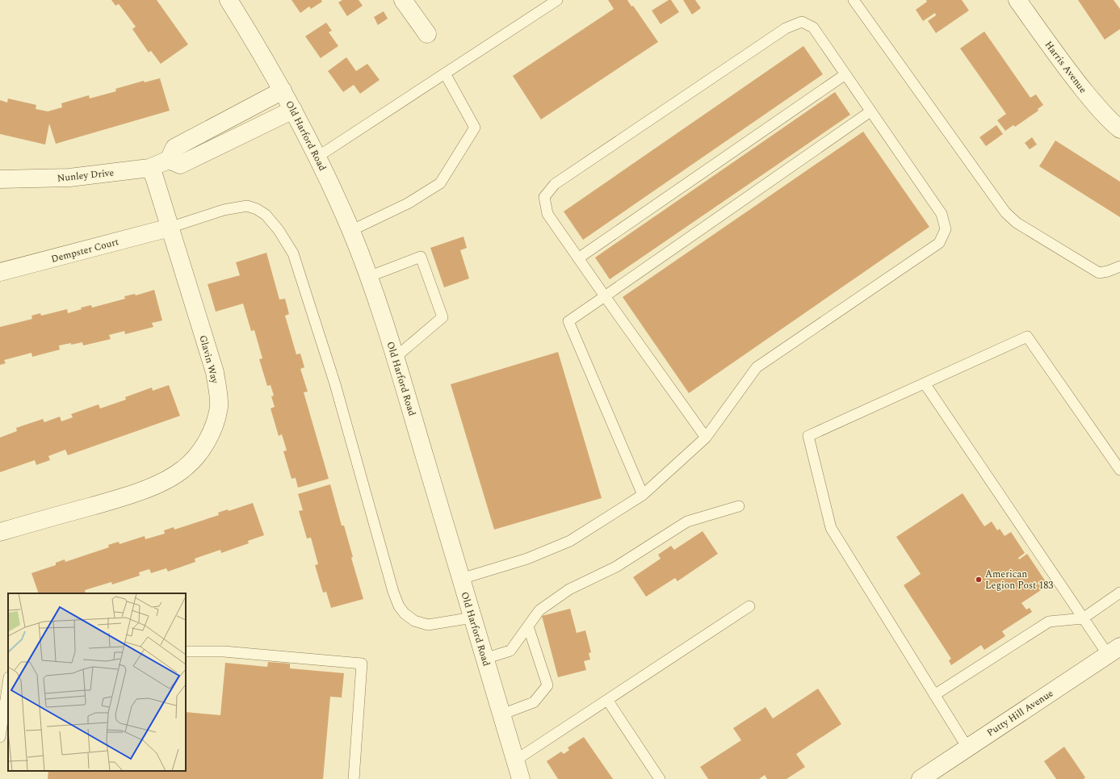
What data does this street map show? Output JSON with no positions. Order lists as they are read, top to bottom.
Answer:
{
  "streets": {
    "street": [
      "Harris Avenue",
      "Old Harford Road",
      "Nunley Drive",
      "Dempster Court",
      "Glavin Way",
      "Putty Hill Avenue"
    ]
  },
  "crossings": [
    ["Nunley Drive", "Glavin Way"],
    ["Dempster Court", "Glavin Way"]
  ],
  "places": ["American Legion Post 183"]
}
